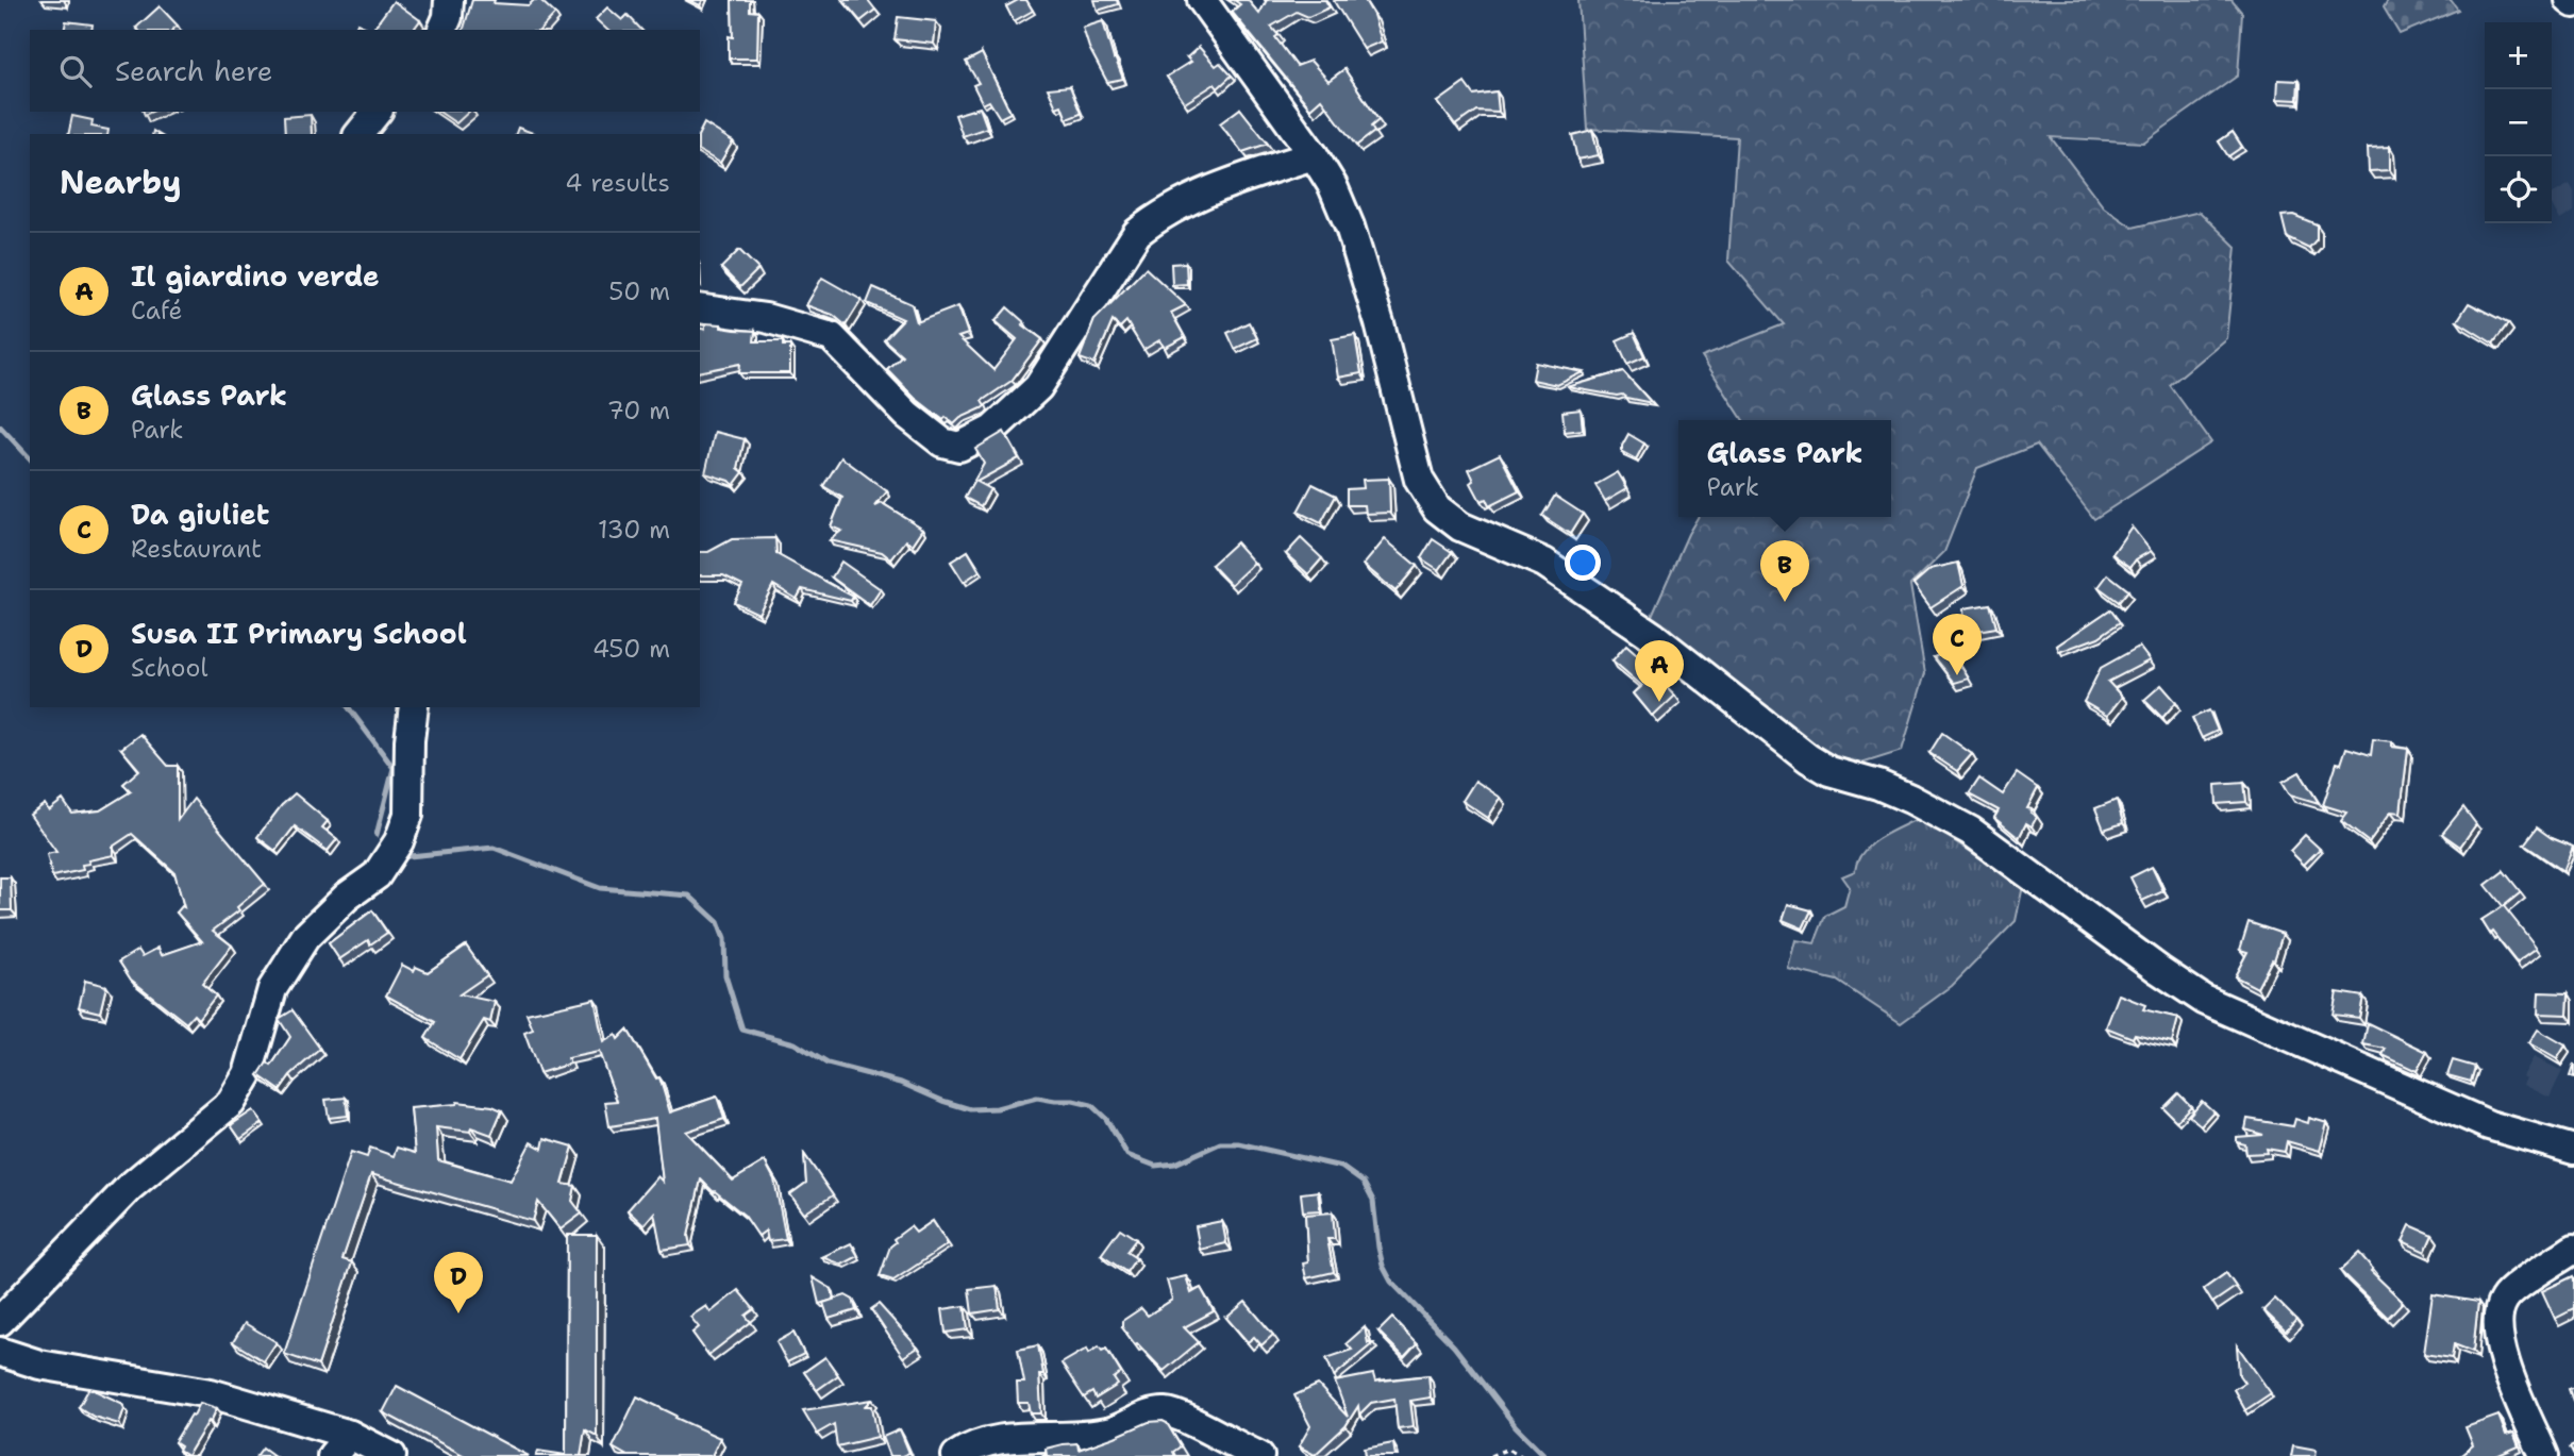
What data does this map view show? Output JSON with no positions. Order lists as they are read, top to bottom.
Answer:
{
  "page": {
    "map_buttons": ["+", "−"],
    "search": "Search here",
    "heading": ["Nearby", "4 results"],
    "list": [
      {
        "mark": "A",
        "name": "Il giardino verde",
        "note": "Café",
        "value": "50 m"
      },
      {
        "mark": "B",
        "name": "Glass Park",
        "note": "Park",
        "value": "70 m"
      },
      {
        "mark": "C",
        "name": "Da giuliet",
        "note": "Restaurant",
        "value": "130 m"
      },
      {
        "mark": "D",
        "name": "Susa II Primary School",
        "note": "School",
        "value": "450 m"
      }
    ],
    "popup": ["Glass Park", "Park"],
    "pins": [
      "B",
      "C",
      "A",
      "D"
    ]
  }
}
